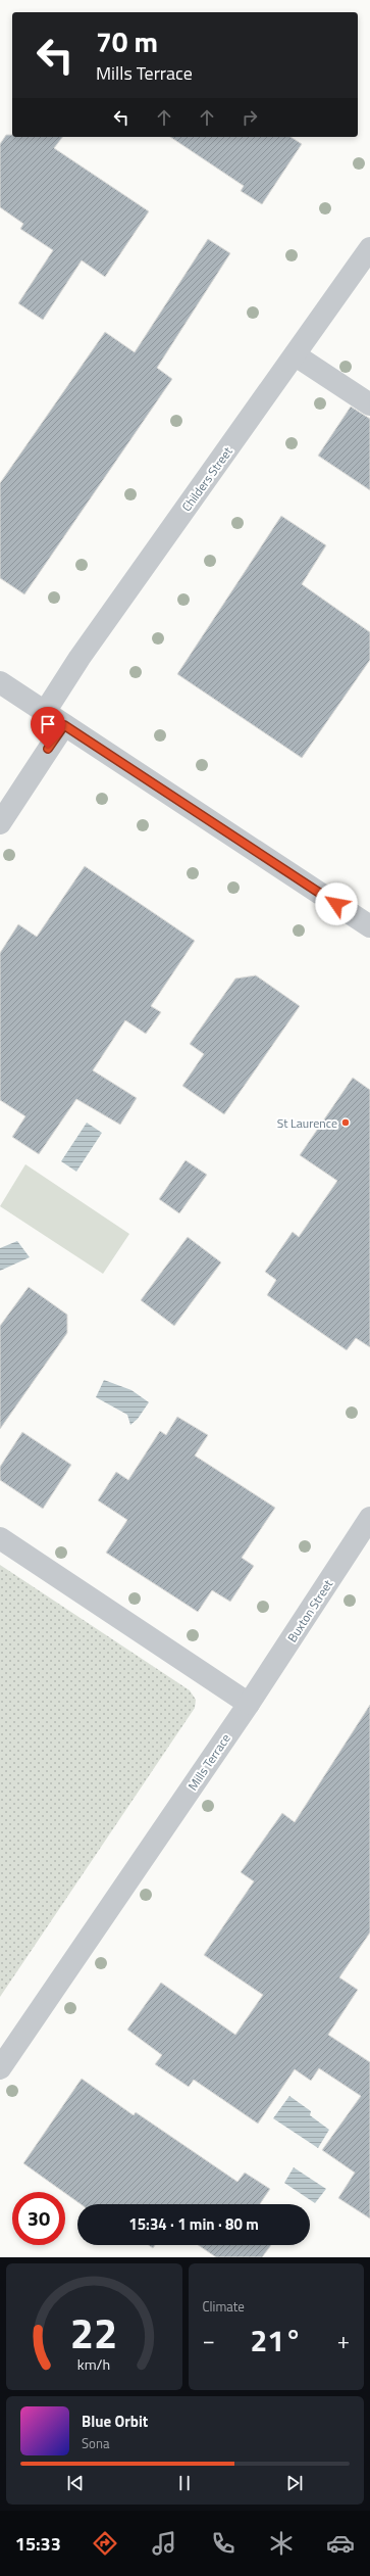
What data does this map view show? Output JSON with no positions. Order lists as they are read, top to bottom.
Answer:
{
  "streets": {
    "street": ["Childers Street", "Buxton Street", "Mills Terrace"]
  },
  "crossings": [
    ["Buxton Street", "Mills Terrace"]
  ],
  "places": ["St Laurence"],
  "page": {
    "turn": ["70 m", "Mills Terrace"],
    "limit": "30",
    "trip": "15:34 · 1 min · 80 m",
    "tile": "Climate",
    "heat": ["−", "21°", "+"],
    "song": ["Blue Orbit", "Sona"],
    "tabs": "15:33",
    "gauge": ["22", "km/h"]
  }
}
